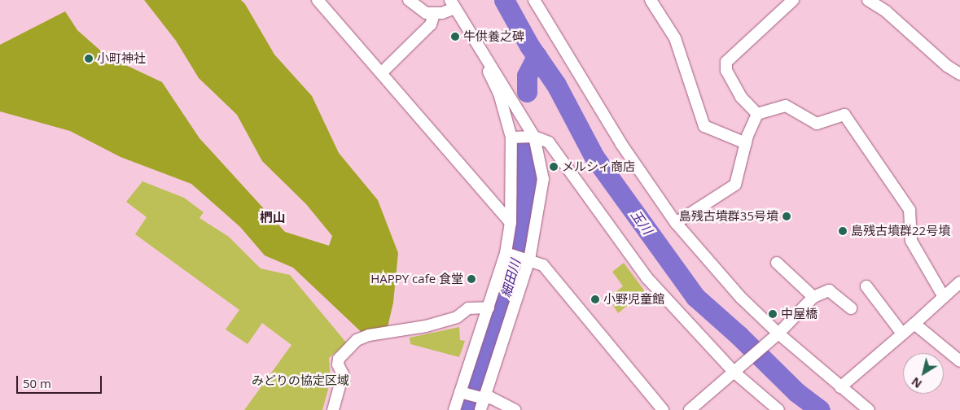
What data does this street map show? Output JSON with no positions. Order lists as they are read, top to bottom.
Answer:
{
  "districts": ["椚山"],
  "water": ["玉川", "細田川"],
  "parks": ["みどりの協定区域"],
  "places": [
    "牛供養之碑",
    "小町神社",
    "メルシィ商店",
    "島残古墳群35号墳",
    "島残古墳群22号墳",
    "HAPPY cafe 食堂",
    "小野児童館",
    "中屋橋"
  ],
  "scale_bar": "50 m",
  "north": "bottom left"
}
